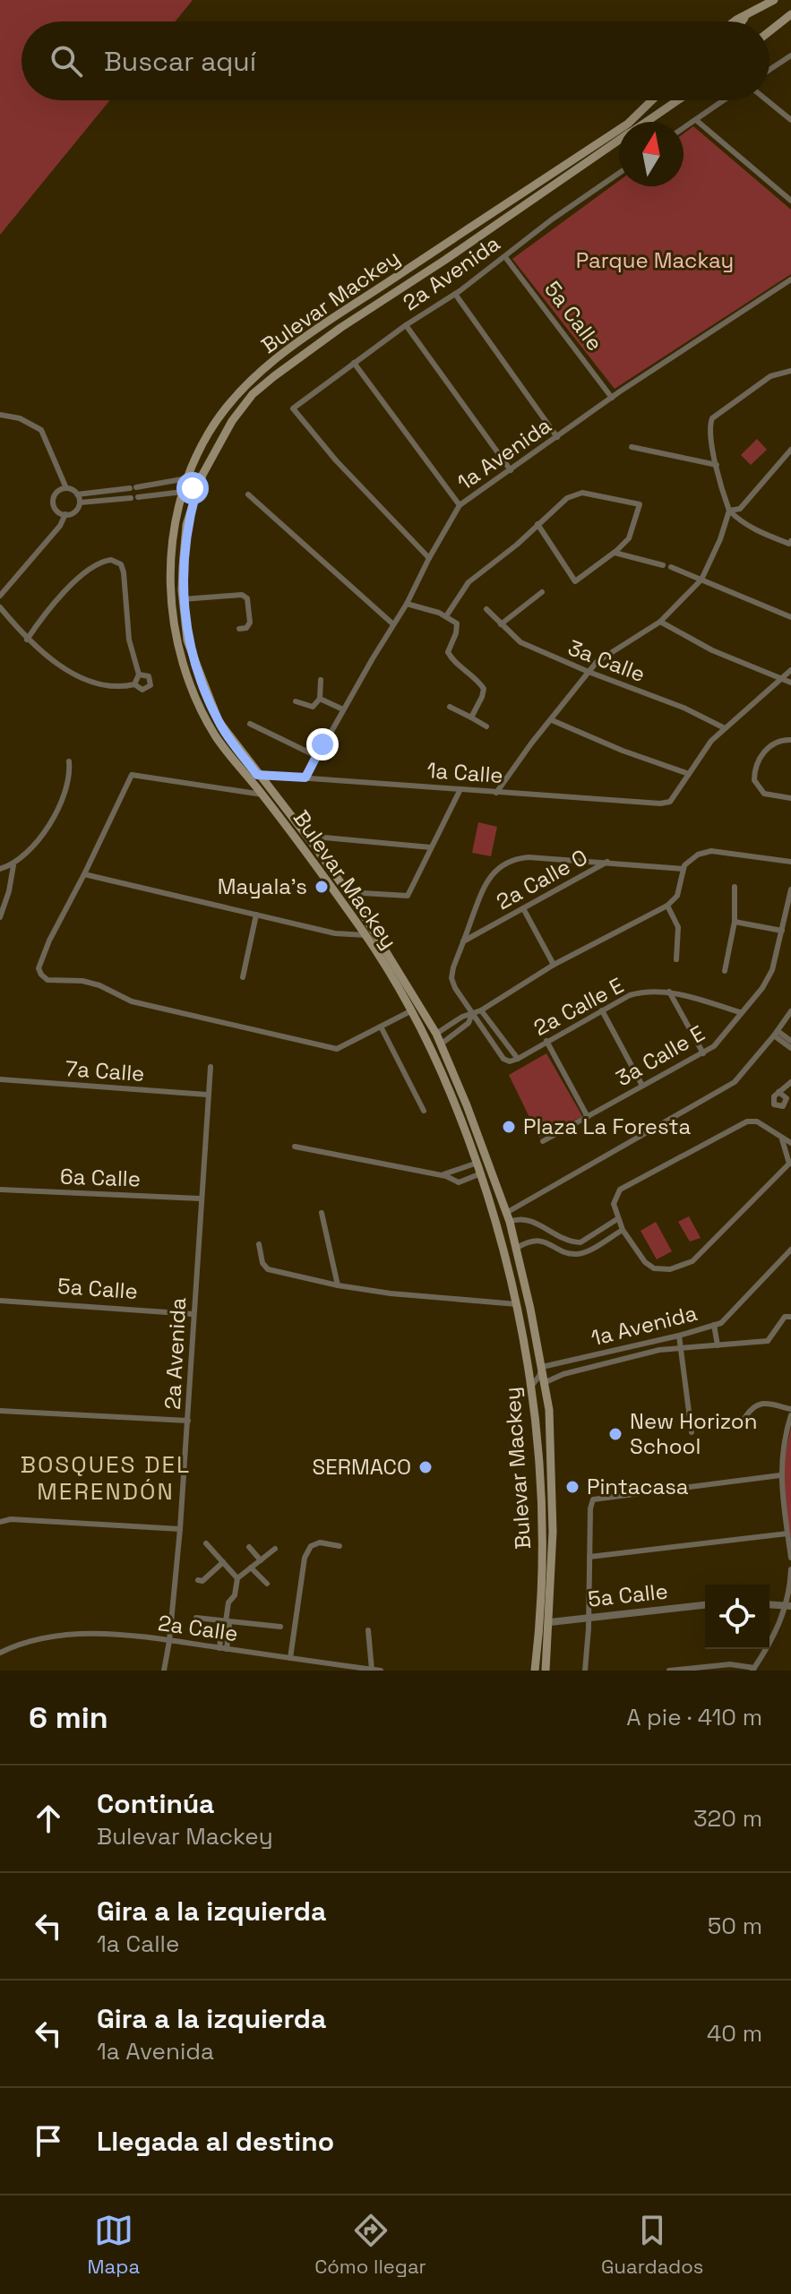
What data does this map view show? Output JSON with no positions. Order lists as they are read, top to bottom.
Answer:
{
  "streets": {
    "main road": ["Bulevar Mackey"],
    "street": [
      "2a Avenida",
      "5a Calle",
      "1a Avenida",
      "3a Calle",
      "1a Calle",
      "2a Calle O",
      "2a Calle E",
      "3a Calle E",
      "7a Calle",
      "6a Calle",
      "2a Calle"
    ]
  },
  "crossings": [
    ["2a Avenida", "5a Calle"],
    ["2a Avenida", "1a Avenida"],
    ["2a Avenida", "7a Calle"],
    ["2a Avenida", "6a Calle"],
    ["2a Avenida", "2a Calle"],
    ["Bulevar Mackey", "5a Calle"],
    ["Bulevar Mackey", "1a Avenida"],
    ["Bulevar Mackey", "1a Calle"],
    ["5a Calle", "1a Avenida"],
    ["1a Avenida", "1a Calle"],
    ["2a Calle E", "3a Calle E"]
  ],
  "districts": ["BOSQUES DEL MERENDÓN"],
  "parks": ["Parque Mackay"],
  "places": [
    "Mayala's",
    "Plaza La Foresta",
    "New Horizon School",
    "SERMACO",
    "Pintacasa"
  ],
  "north": "top",
  "page": {
    "search": "Buscar aquí",
    "heading": ["6 min", "A pie · 410 m"],
    "list": [
      ["Continúa", "Bulevar Mackey", "320 m"],
      ["Gira a la izquierda", "1a Calle", "50 m"],
      ["Gira a la izquierda", "1a Avenida", "40 m"],
      "Llegada al destino"
    ],
    "nav": ["Mapa", "Cómo llegar", "Guardados"]
  }
}
